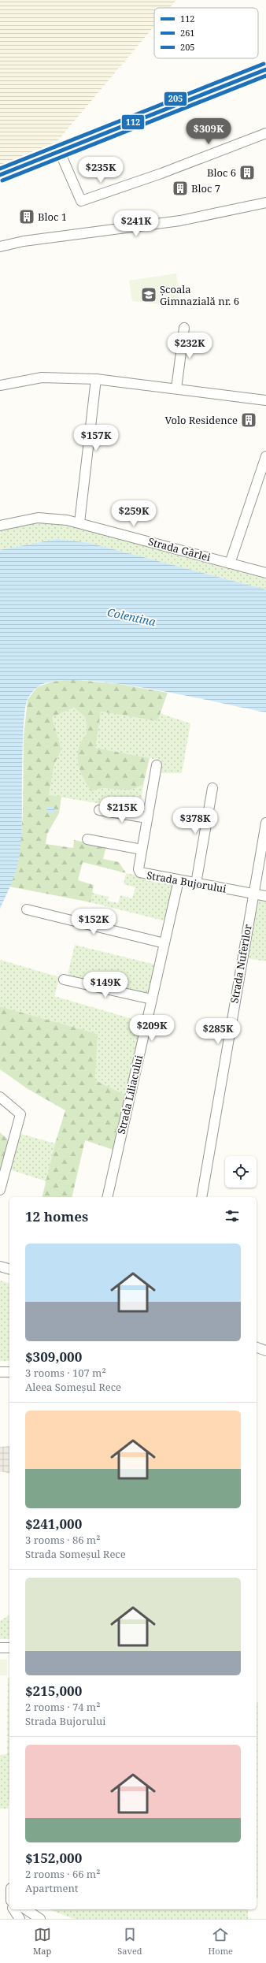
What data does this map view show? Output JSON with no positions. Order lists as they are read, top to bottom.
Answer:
{
  "streets": {
    "street": [
      "Strada Gârlei",
      "Strada Bujorului",
      "Strada Nuferilor",
      "Strada Liliacului"
    ]
  },
  "crossings": [
    ["Strada Bujorului", "Strada Nuferilor"],
    ["Strada Bujorului", "Strada Liliacului"]
  ],
  "water": ["Colentina"],
  "places": {
    "building": [
      "Bloc 6",
      "Bloc 7",
      "Bloc 1",
      "Volo Residence"
    ],
    "school or university": ["Școala Gimnazială nr. 6"]
  },
  "lines": ["transit line 205", "transit line 112", "transit line 261"],
  "legend": ["112", "261", "205"],
  "page": {
    "price": [
      "$309K",
      "$235K",
      "$241K",
      "$232K",
      "$157K",
      "$259K",
      "$215K",
      "$378K",
      "$152K",
      "$149K",
      "$209K",
      "$285K"
    ],
    "heading": "12 homes",
    "list": [
      {
        "name": "$309,000",
        "note": "3 rooms · 107 m² · Aleea Someșul Rece"
      },
      {
        "name": "$241,000",
        "note": "3 rooms · 86 m² · Strada Someșul Rece"
      },
      {
        "name": "$215,000",
        "note": "2 rooms · 74 m² · Strada Bujorului"
      },
      {
        "name": "$152,000",
        "note": "2 rooms · 66 m² · Apartment"
      }
    ],
    "tabs": ["Map", "Saved", "Home"]
  }
}
